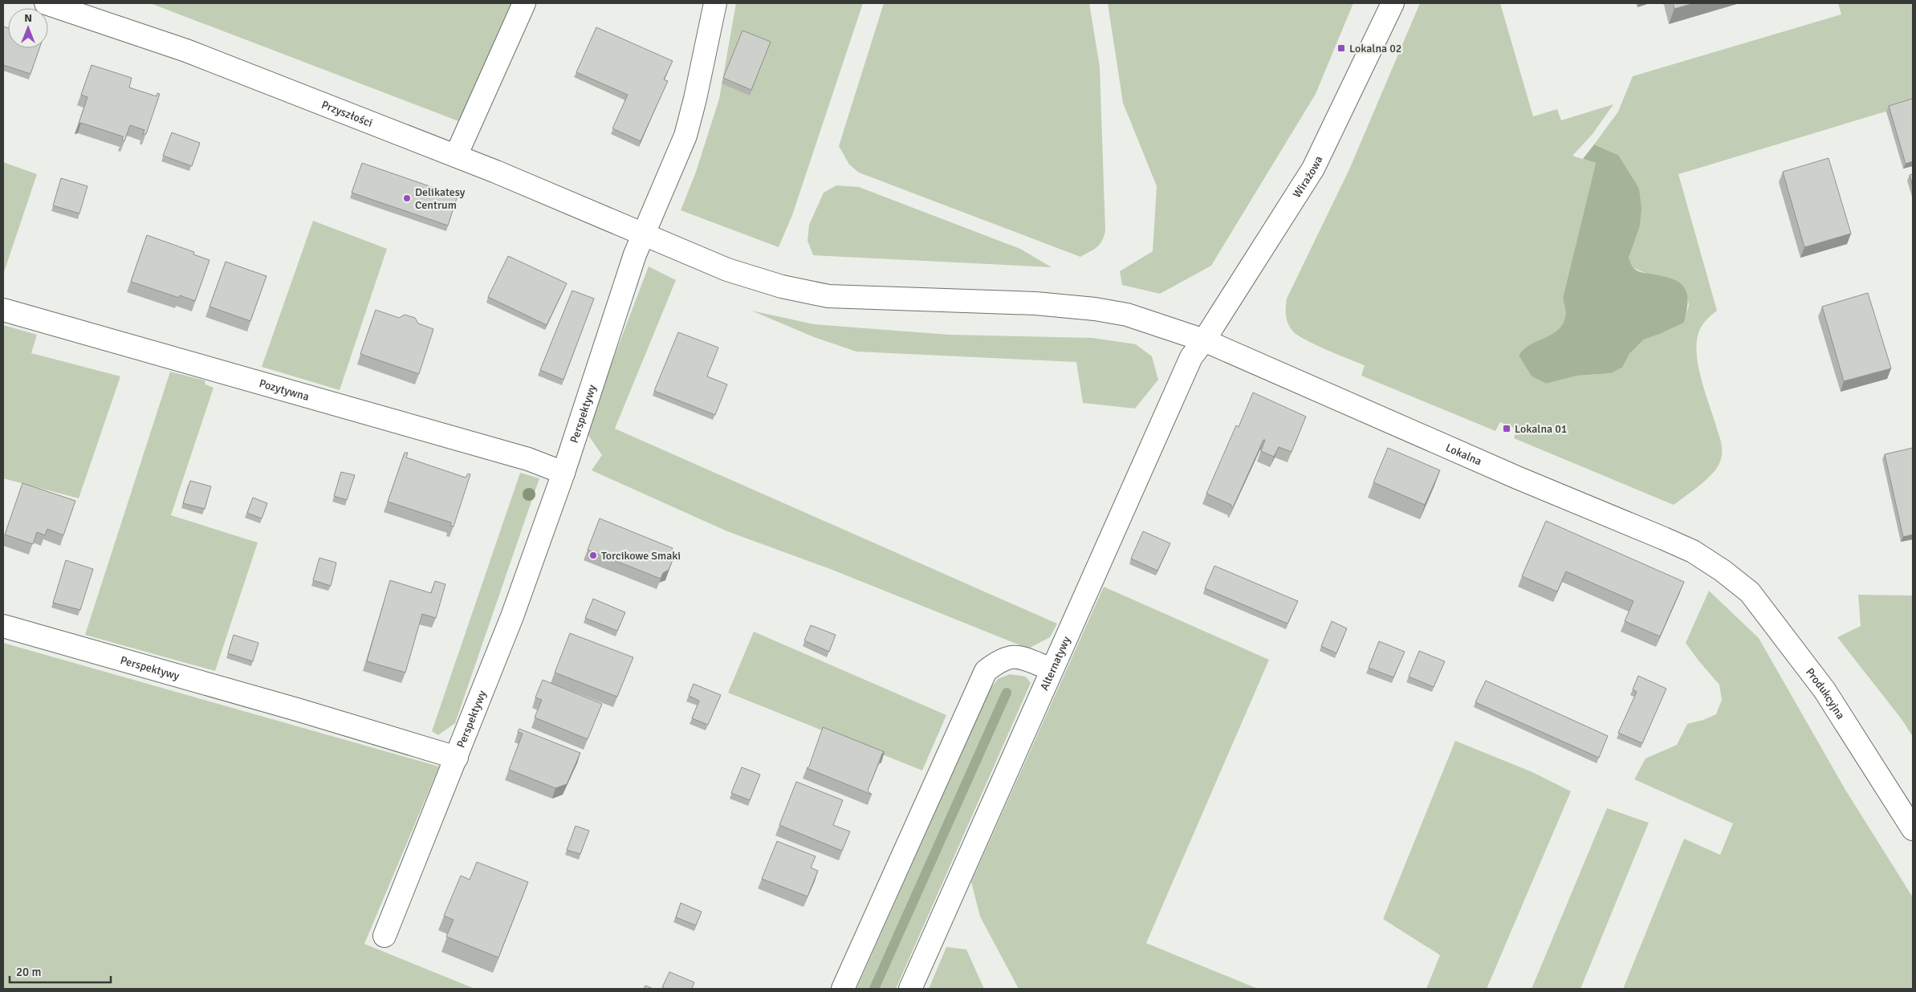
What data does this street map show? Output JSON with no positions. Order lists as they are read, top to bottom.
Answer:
{
  "streets": {
    "street": [
      "Przyszłości",
      "Wirażowa",
      "Pozytywna",
      "Perspektywy",
      "Lokalna",
      "Alternatywy",
      "Produkcyjna"
    ]
  },
  "crossings": [
    ["Przyszłości", "Perspektywy"],
    ["Przyszłości", "Lokalna"],
    ["Wirażowa", "Lokalna"],
    ["Wirażowa", "Alternatywy"],
    ["Pozytywna", "Perspektywy"],
    ["Perspektywy", "Lokalna"],
    ["Lokalna", "Alternatywy"],
    ["Lokalna", "Produkcyjna"]
  ],
  "places": {
    "transit": ["Lokalna 02", "Lokalna 01"],
    "other": ["Delikatesy Centrum", "Torcikowe Smaki"]
  },
  "scale_bar": "20 m",
  "north": "top"
}
